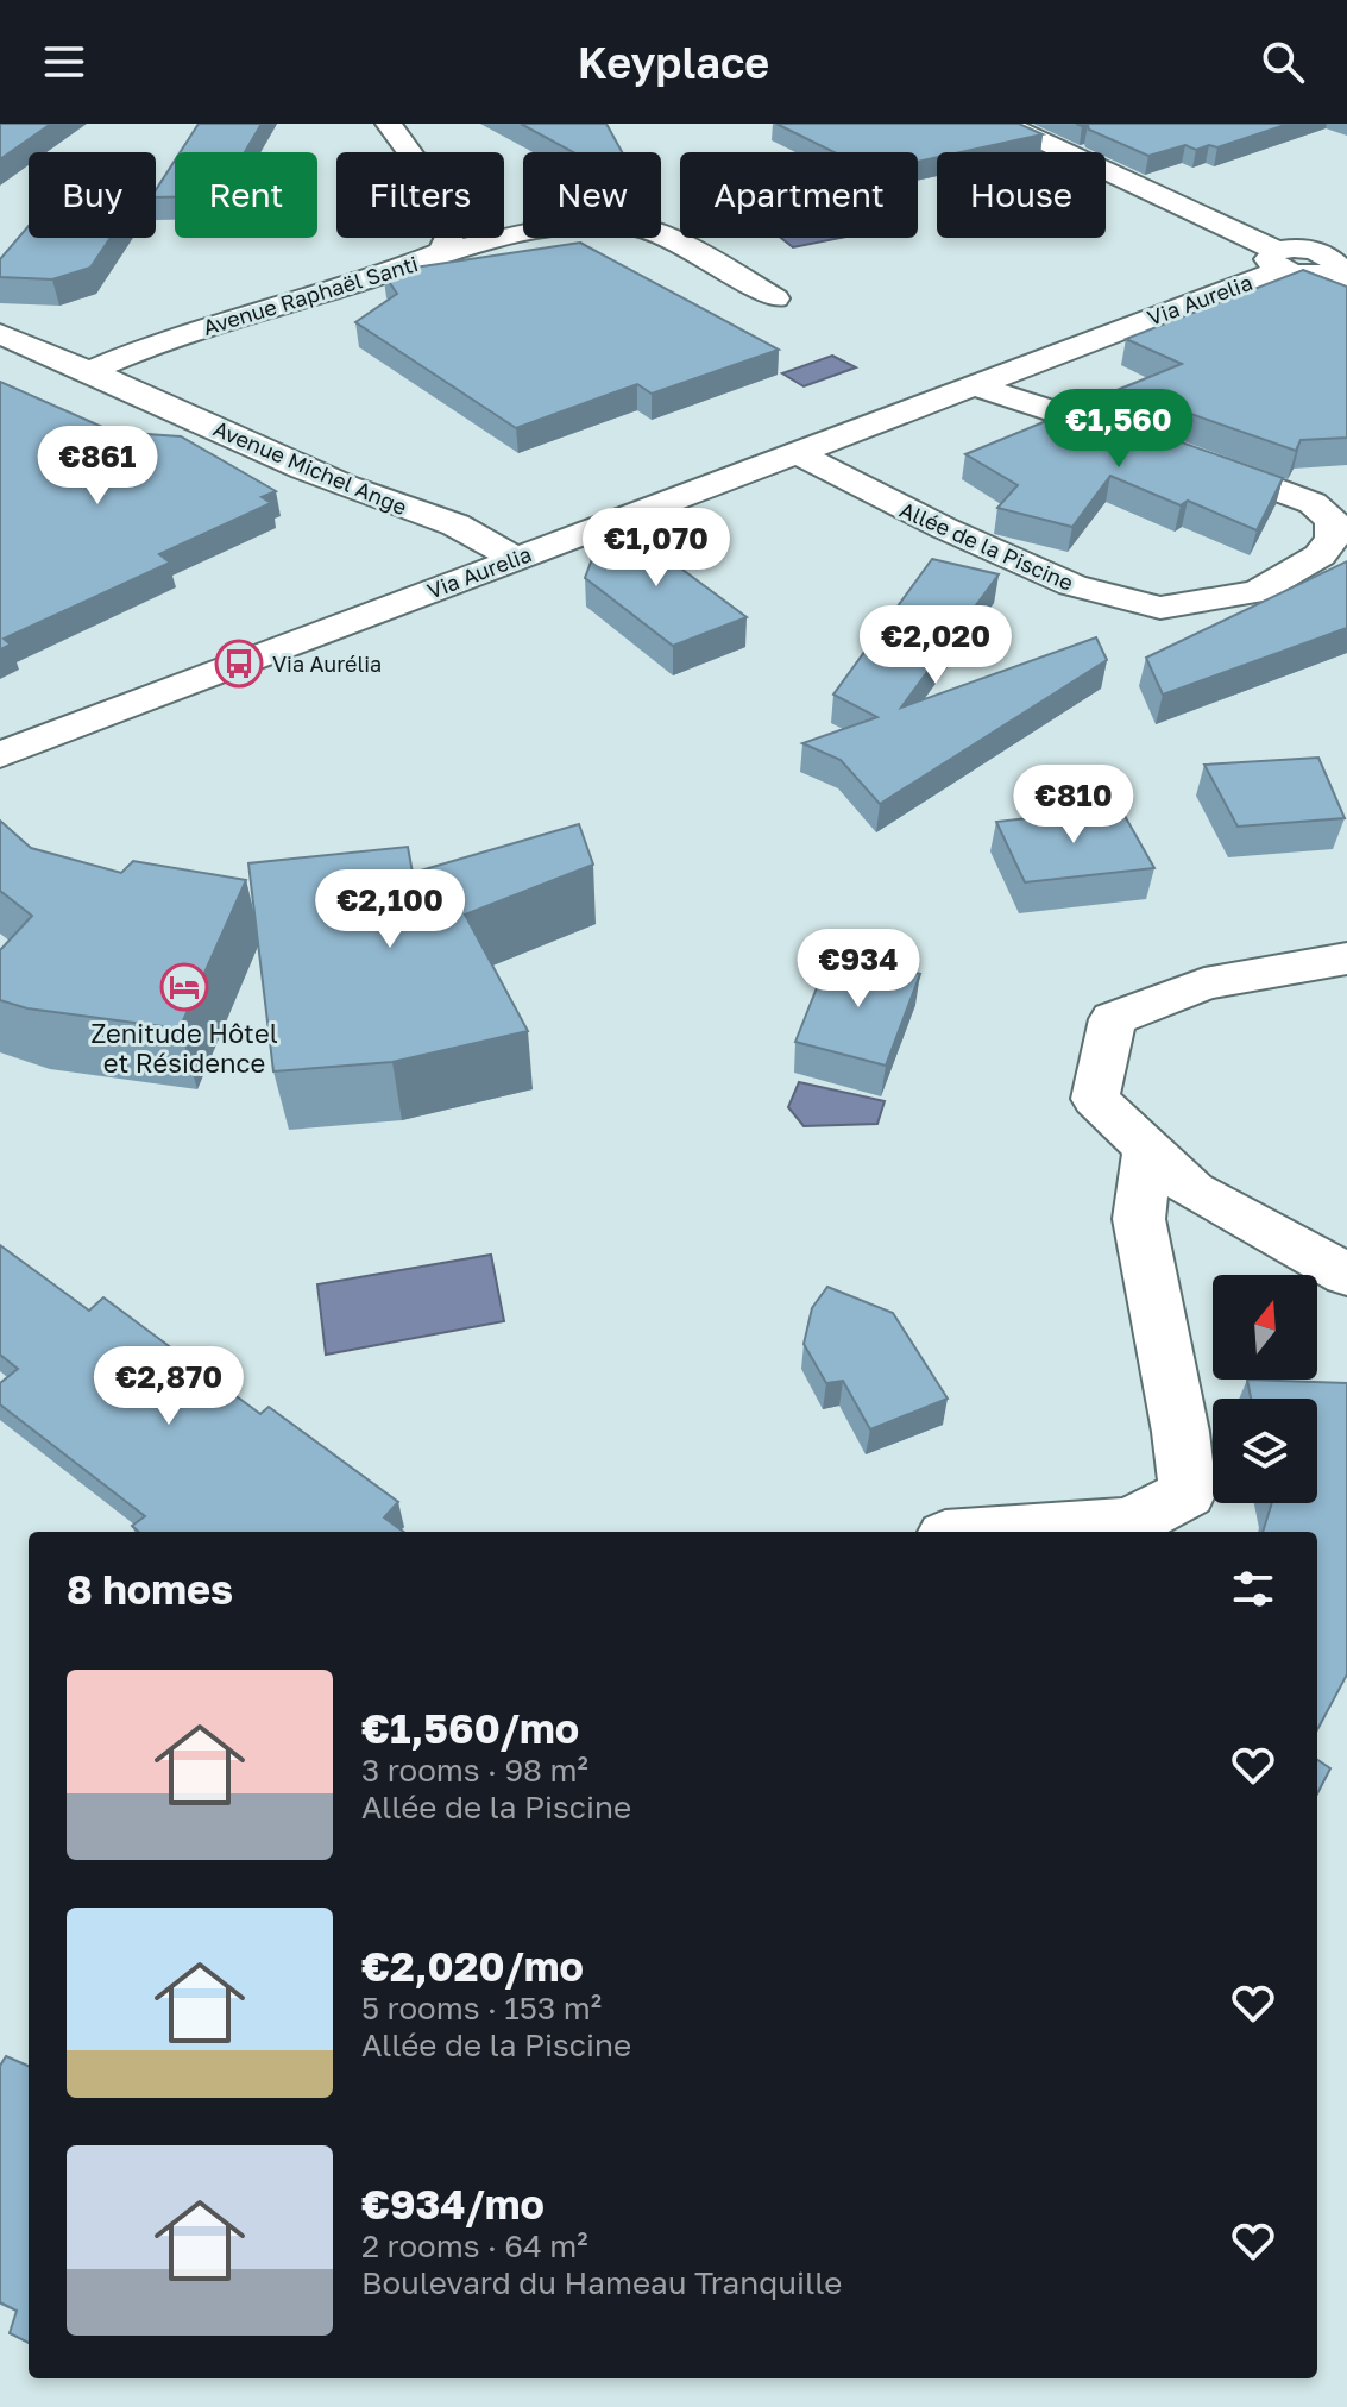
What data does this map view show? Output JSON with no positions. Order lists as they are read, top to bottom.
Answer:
{
  "streets": {
    "street": [
      "Avenue Raphaël Santi",
      "Via Aurelia",
      "Avenue Michel Ange",
      "Allée de la Piscine"
    ]
  },
  "crossings": [
    ["Avenue Raphaël Santi", "Avenue Michel Ange"],
    ["Via Aurelia", "Avenue Michel Ange"],
    ["Via Aurelia", "Allée de la Piscine"]
  ],
  "places": {
    "bus stop": ["Via Aurélia"],
    "hotel": ["Zenitude Hôtel et Résidence"]
  },
  "north": "top",
  "page": {
    "header": "Keyplace",
    "chip": [
      "Buy",
      "Rent",
      "Filters",
      "New",
      "Apartment",
      "House"
    ],
    "price": [
      "€1,560",
      "€861",
      "€1,070",
      "€2,020",
      "€810",
      "€2,100",
      "€934",
      "€2,870"
    ],
    "heading": "8 homes",
    "list": [
      {
        "name": "€1,560/mo",
        "note": "3 rooms · 98 m² · Allée de la Piscine"
      },
      {
        "name": "€2,020/mo",
        "note": "5 rooms · 153 m² · Allée de la Piscine"
      },
      {
        "name": "€934/mo",
        "note": "2 rooms · 64 m² · Boulevard du Hameau Tranquille"
      }
    ]
  }
}
